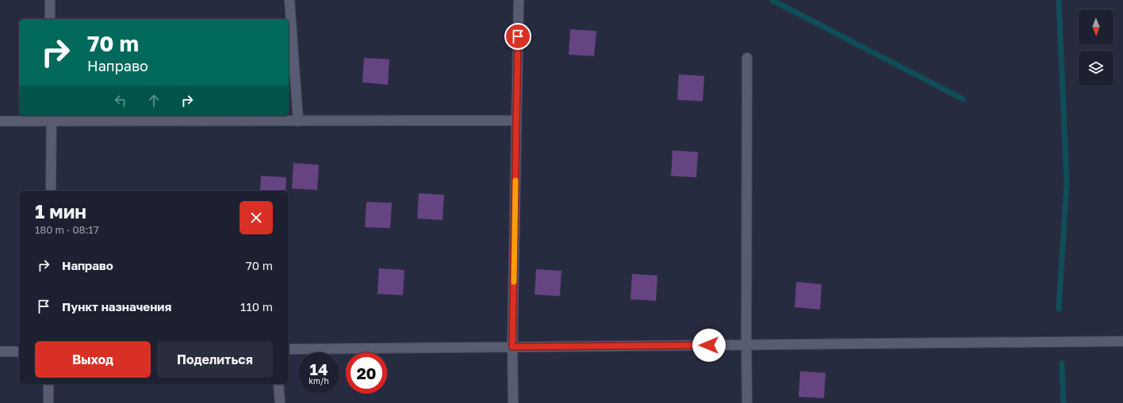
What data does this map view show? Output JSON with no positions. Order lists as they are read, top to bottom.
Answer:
{
  "north": "bottom",
  "page": {
    "turn": ["70 m", "Направо"],
    "heading": ["1 мин", "180 m · 08:17"],
    "list": [
      {
        "name": "Направо",
        "value": "70 m"
      },
      {
        "name": "Пункт назначения",
        "value": "110 m"
      }
    ],
    "buttons": ["Выход", "Поделиться"],
    "speed": "14 km/h",
    "limit": "20"
  }
}
